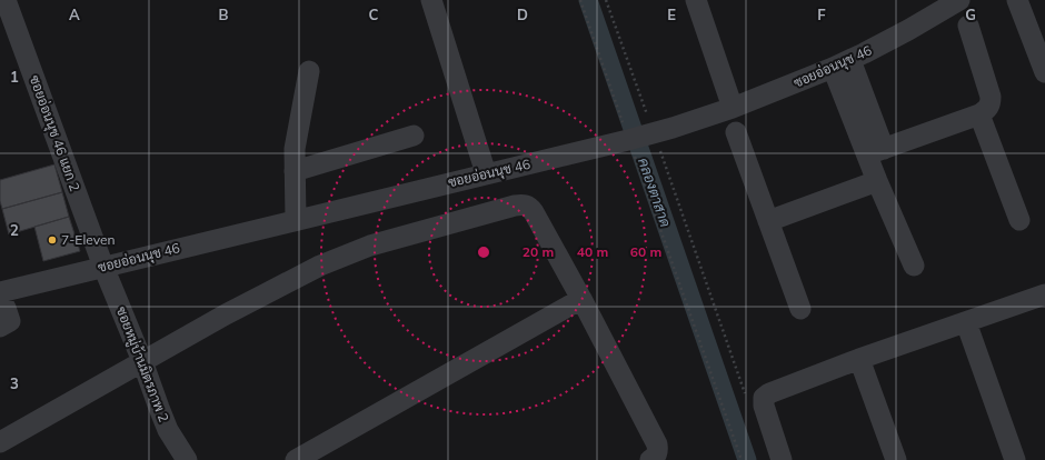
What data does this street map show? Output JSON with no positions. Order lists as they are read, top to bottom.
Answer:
{
  "streets": {
    "street": ["ซอยอ่อนนุช 46", "ซอยอ่อนนุช 46 แยก 2", "ซอยหมู่บ้านมิตรภาพ 2"]
  },
  "crossings": [
    ["ซอยอ่อนนุช 46", "ซอยอ่อนนุช 46 แยก 2"],
    ["ซอยอ่อนนุช 46", "ซอยหมู่บ้านมิตรภาพ 2"],
    ["ซอยอ่อนนุช 46 แยก 2", "ซอยหมู่บ้านมิตรภาพ 2"]
  ],
  "water": ["คลองตาสาด"],
  "places": ["7-Eleven"],
  "grid": {
    "columns": [
      "A",
      "B",
      "C",
      "D",
      "E",
      "F",
      "G"
    ],
    "rows": ["1", "2", "3"]
  },
  "rings": ["20 m", "40 m", "60 m"]
}
